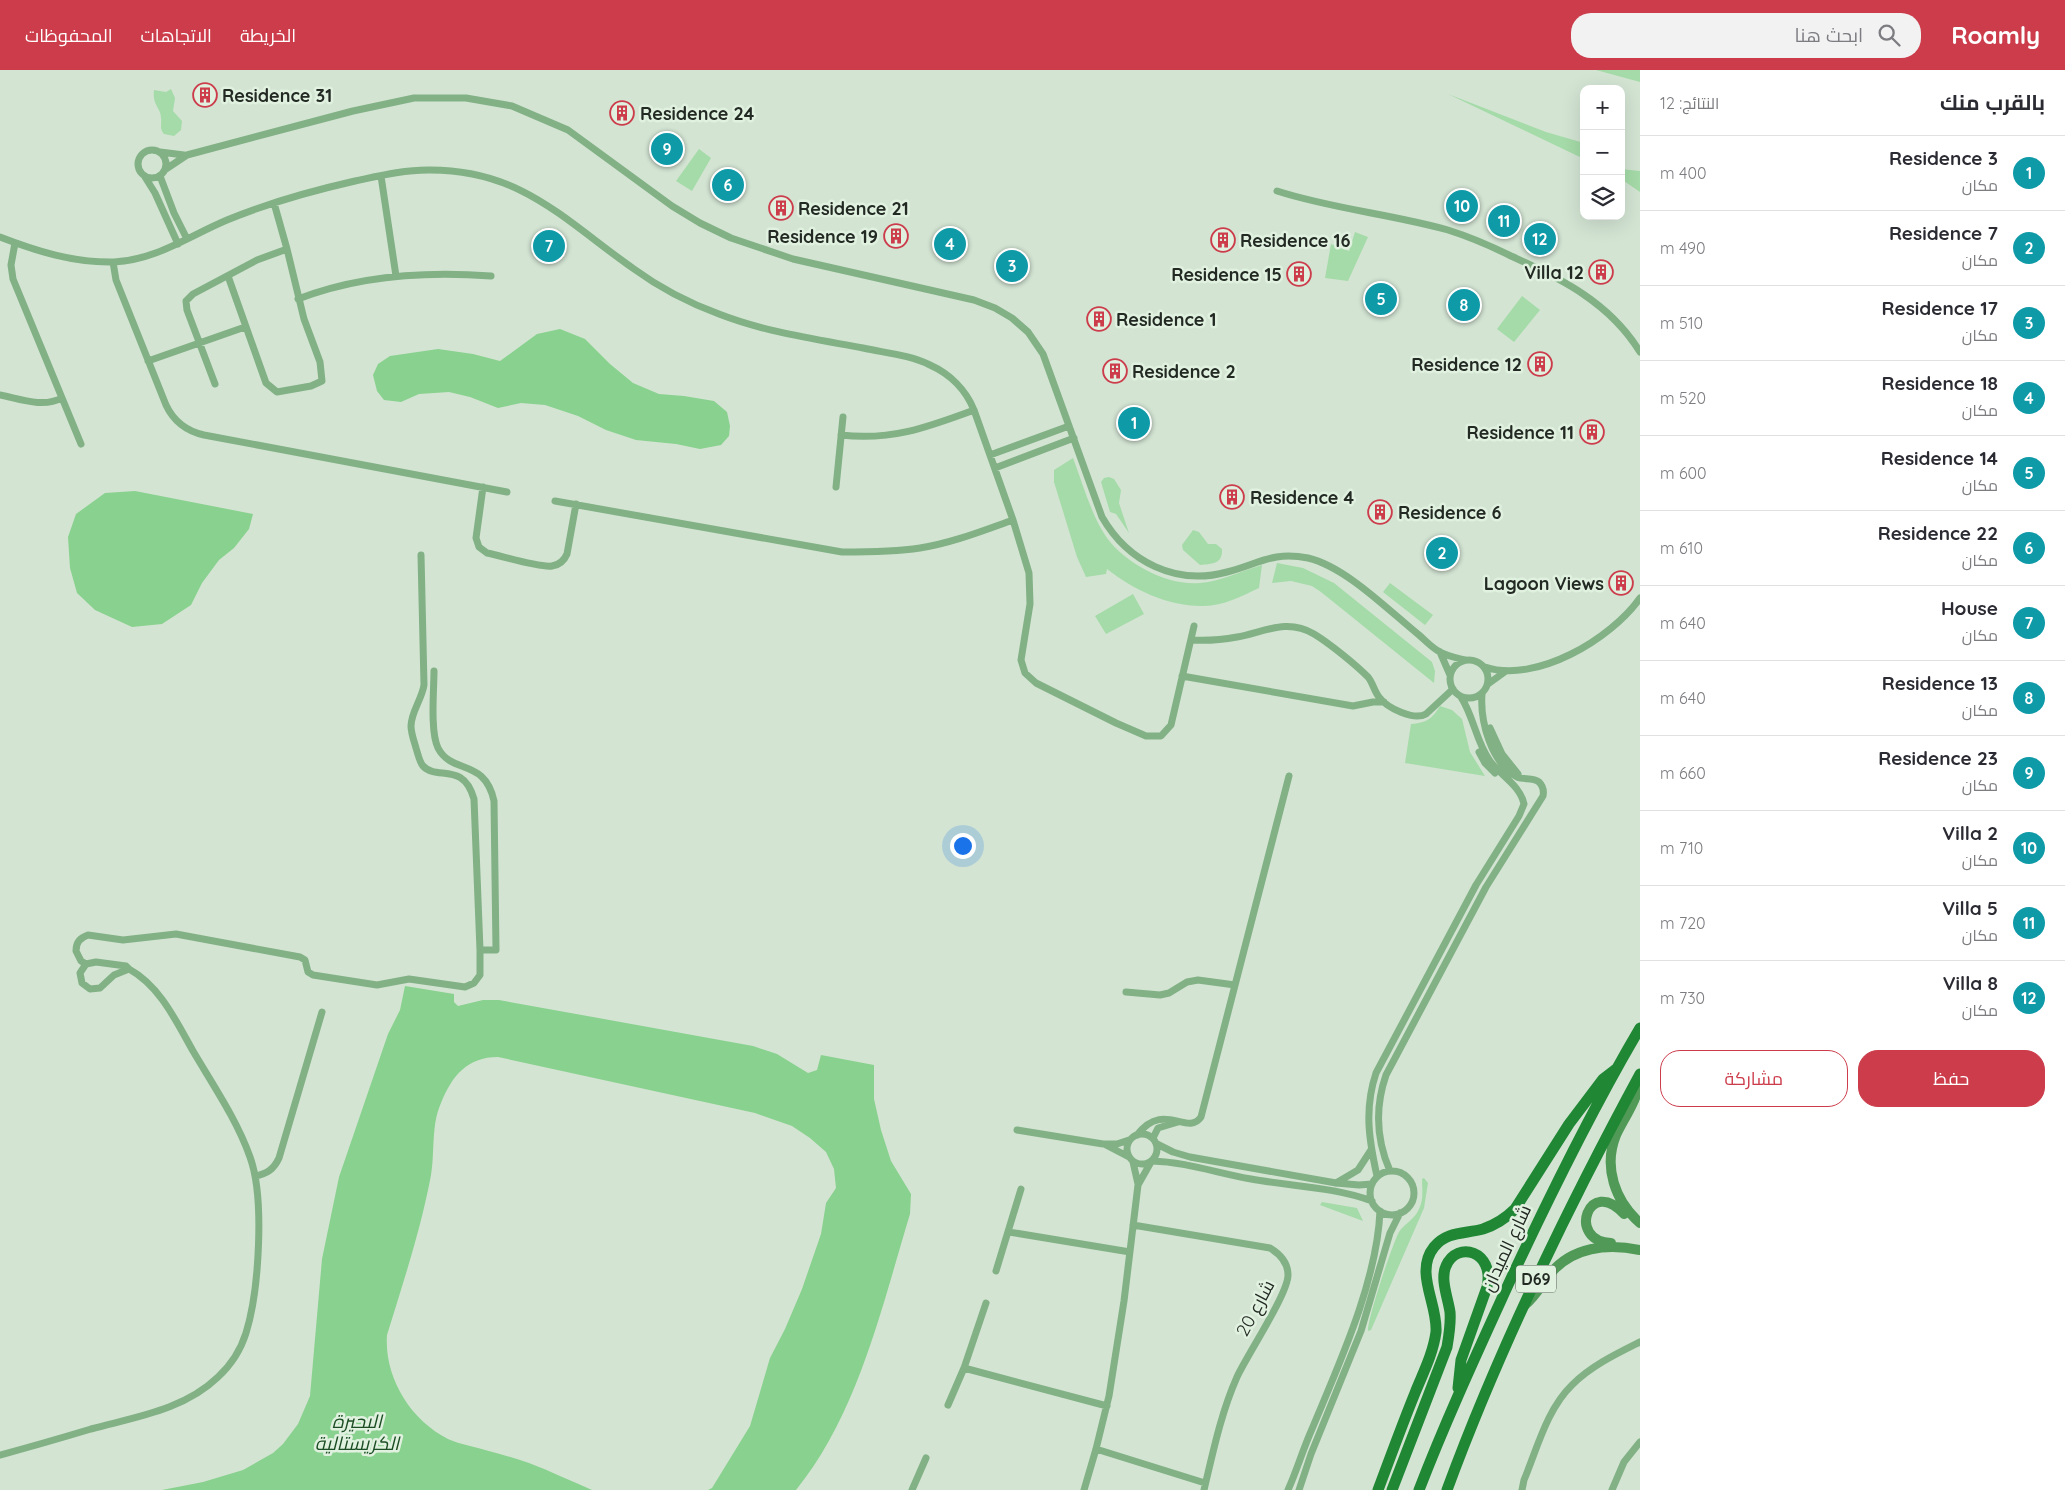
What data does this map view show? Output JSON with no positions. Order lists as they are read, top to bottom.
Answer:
{
  "streets": {
    "main road": ["شارع الميدان", "D69"],
    "street": ["شارع 20"]
  },
  "water": ["البحيرة الكريستالية"],
  "places": {
    "building": [
      "Residence 31",
      "Residence 24",
      "Residence 21",
      "Residence 19",
      "Residence 16",
      "Villa 12",
      "Residence 15",
      "Residence 1",
      "Residence 12",
      "Residence 2",
      "Residence 11",
      "Residence 4",
      "Residence 6",
      "Lagoon Views"
    ]
  },
  "page": {
    "header": "Roamly",
    "search": "ابحث هنا",
    "nav": ["الخريطة", "الاتجاهات", "المحفوظات"],
    "heading": ["بالقرب منك", "النتائج: 12"],
    "map_buttons": ["+", "−"],
    "pins": [
      "9",
      "6",
      "10",
      "11",
      "12",
      "4",
      "7",
      "3",
      "5",
      "8",
      "1",
      "2"
    ],
    "list": [
      {
        "mark": "1",
        "name": "Residence 3",
        "note": "مكان",
        "value": "400 m"
      },
      {
        "mark": "2",
        "name": "Residence 7",
        "note": "مكان",
        "value": "490 m"
      },
      {
        "mark": "3",
        "name": "Residence 17",
        "note": "مكان",
        "value": "510 m"
      },
      {
        "mark": "4",
        "name": "Residence 18",
        "note": "مكان",
        "value": "520 m"
      },
      {
        "mark": "5",
        "name": "Residence 14",
        "note": "مكان",
        "value": "600 m"
      },
      {
        "mark": "6",
        "name": "Residence 22",
        "note": "مكان",
        "value": "610 m"
      },
      {
        "mark": "7",
        "name": "House",
        "note": "مكان",
        "value": "640 m"
      },
      {
        "mark": "8",
        "name": "Residence 13",
        "note": "مكان",
        "value": "640 m"
      },
      {
        "mark": "9",
        "name": "Residence 23",
        "note": "مكان",
        "value": "660 m"
      },
      {
        "mark": "10",
        "name": "Villa 2",
        "note": "مكان",
        "value": "710 m"
      },
      {
        "mark": "11",
        "name": "Villa 5",
        "note": "مكان",
        "value": "720 m"
      },
      {
        "mark": "12",
        "name": "Villa 8",
        "note": "مكان",
        "value": "730 m"
      }
    ],
    "buttons": ["حفظ", "مشاركة"]
  }
}
